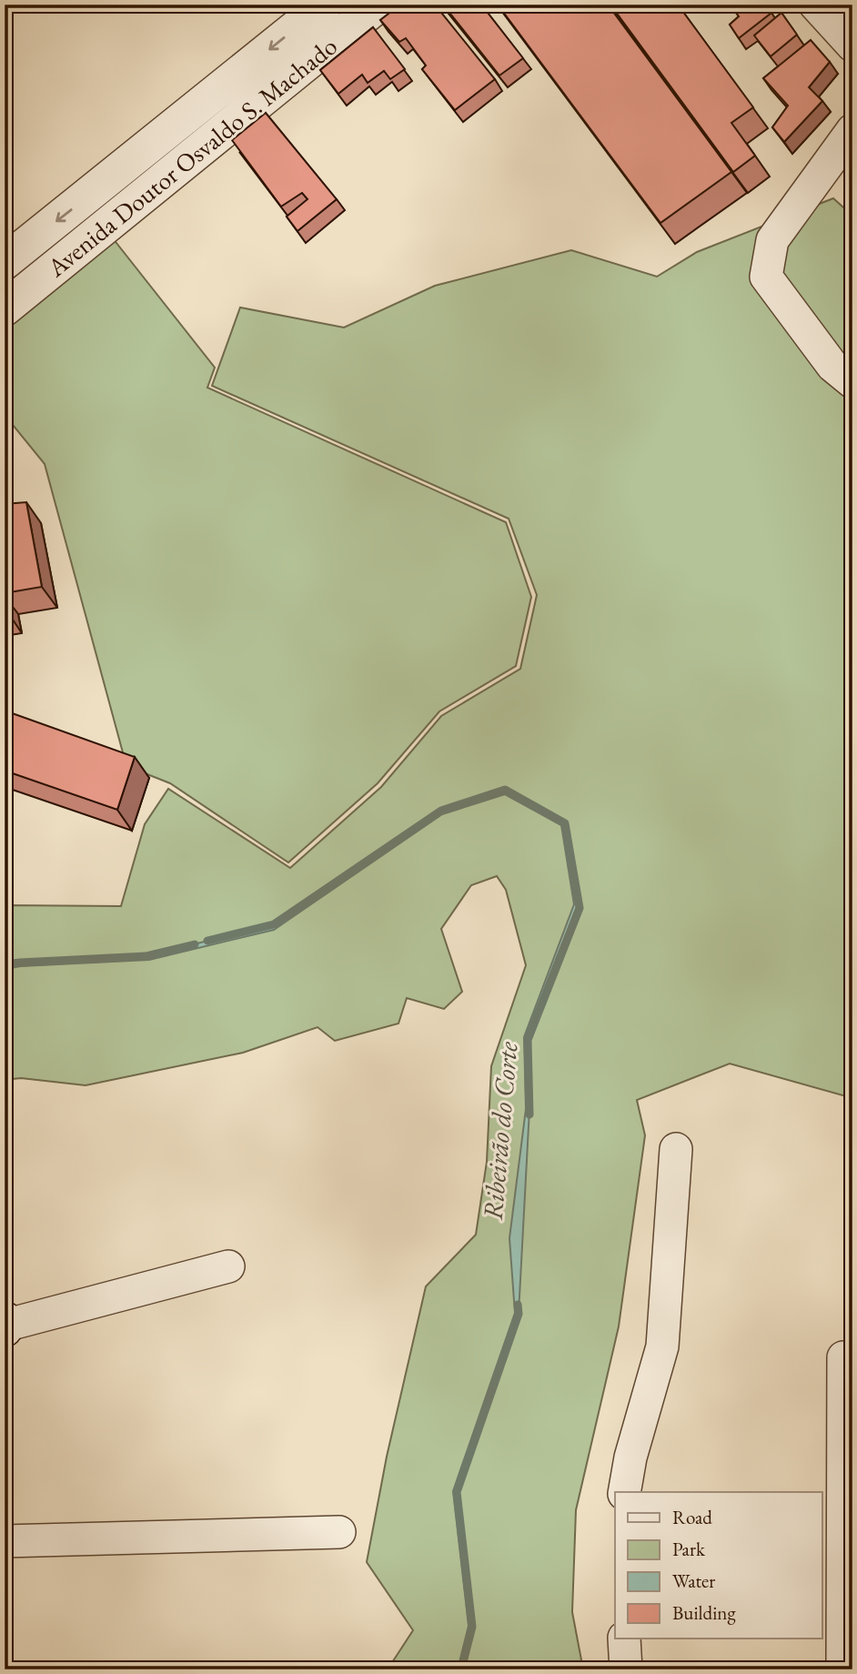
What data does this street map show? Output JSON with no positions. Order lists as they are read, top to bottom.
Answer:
{
  "streets": {
    "street": ["Avenida Doutor Osvaldo S. Machado"]
  },
  "water": ["Ribeirão do Corte"],
  "legend": [
    "Road",
    "Park",
    "Water",
    "Building"
  ]
}
